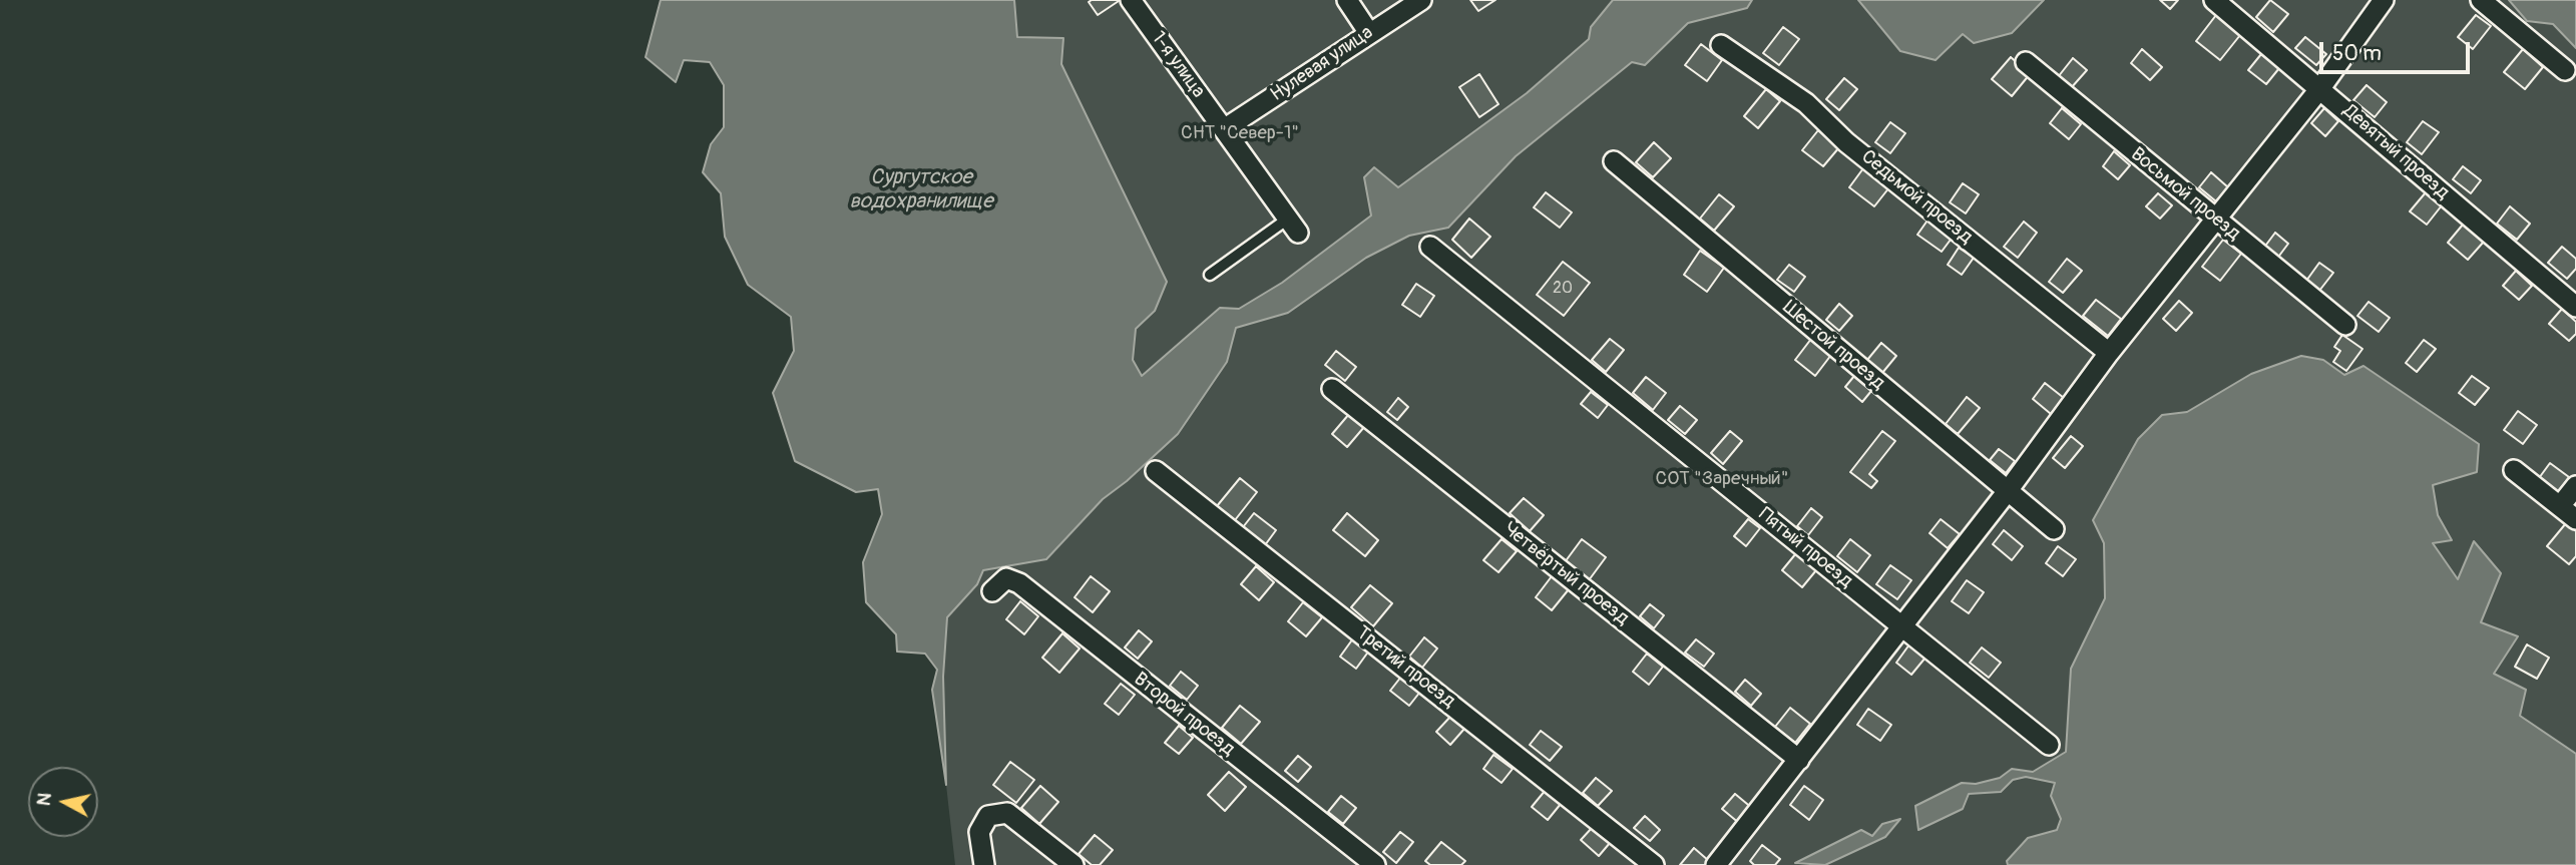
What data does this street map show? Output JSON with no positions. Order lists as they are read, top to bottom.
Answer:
{
  "streets": {
    "street": [
      "Нулевая улица",
      "1-я улица",
      "Девятый проезд",
      "Восьмой проезд",
      "Седьмой проезд",
      "Шестой проезд",
      "Пятый проезд",
      "Четвёртый проезд",
      "Третий проезд",
      "Второй проезд"
    ]
  },
  "crossings": [
    ["Нулевая улица", "1-я улица"]
  ],
  "water": ["Сургутское водохранилище"],
  "parks": ["СНТ \"Север-1\"", "СОТ \"Заречный\""],
  "house_numbers": ["20"],
  "scale_bar": "50 m",
  "north": "left"
}
